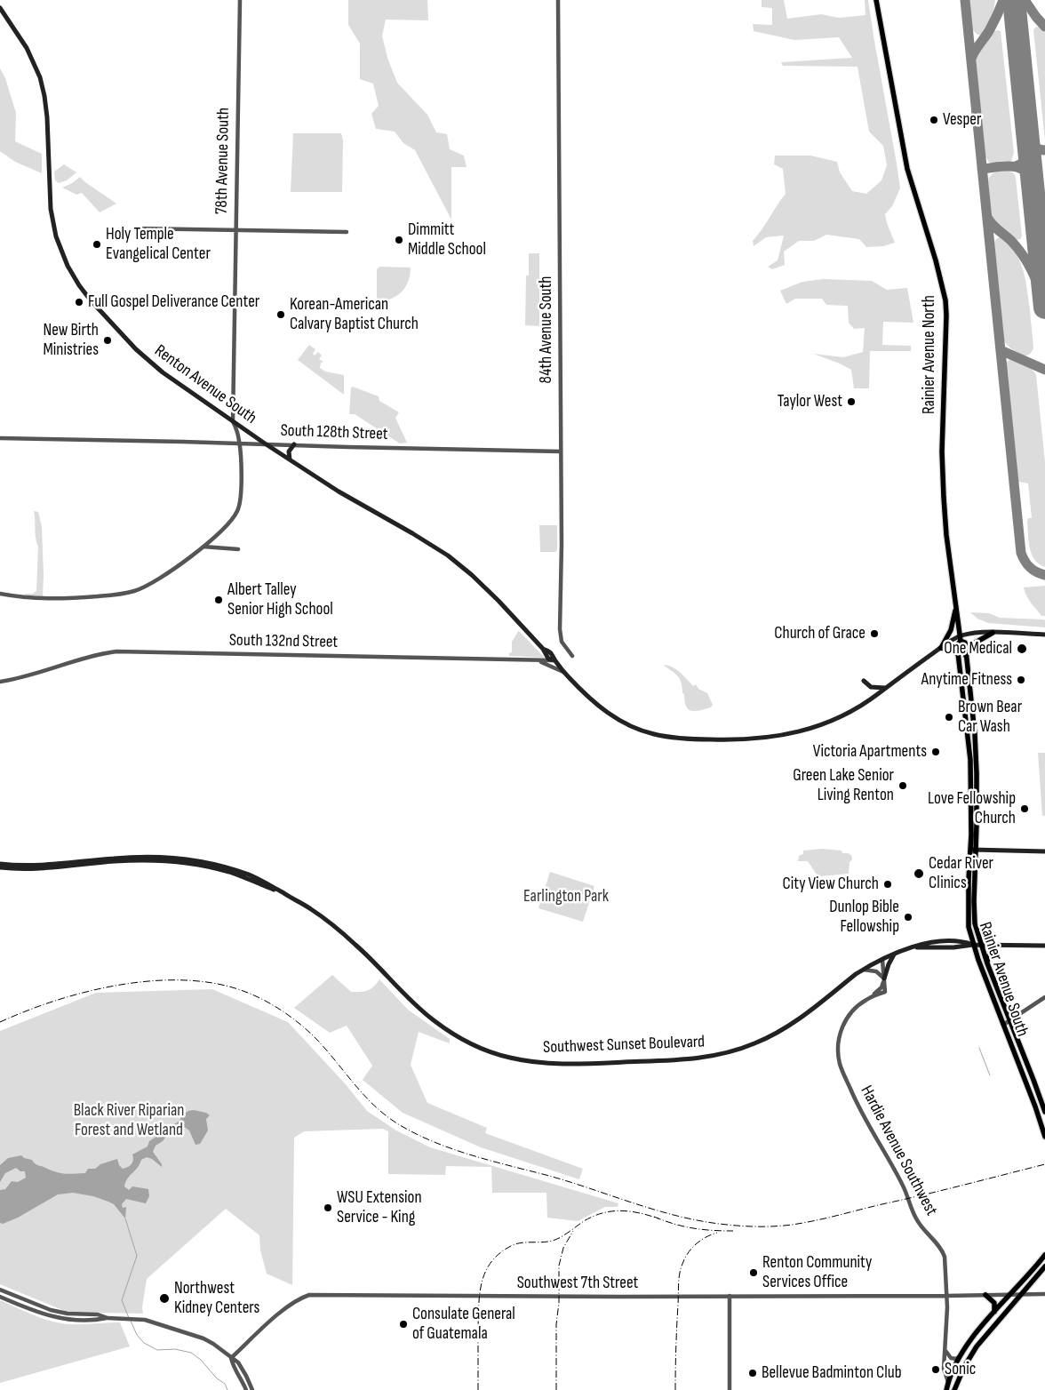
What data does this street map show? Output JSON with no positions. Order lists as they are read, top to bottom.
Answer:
{
  "streets": {
    "main road": [
      "Rainier Avenue North",
      "Renton Avenue South",
      "Rainier Avenue South",
      "Southwest Sunset Boulevard"
    ],
    "street": [
      "78th Avenue South",
      "84th Avenue South",
      "South 128th Street",
      "South 132nd Street",
      "Hardie Avenue Southwest",
      "Southwest 7th Street"
    ]
  },
  "crossings": [
    ["78th Avenue South", "Renton Avenue South"],
    ["78th Avenue South", "South 128th Street"],
    ["84th Avenue South", "South 128th Street"],
    ["Rainier Avenue North", "Renton Avenue South"],
    ["Rainier Avenue North", "Rainier Avenue South"],
    ["Renton Avenue South", "South 128th Street"],
    ["Renton Avenue South", "South 132nd Street"],
    ["Renton Avenue South", "Rainier Avenue South"],
    ["Rainier Avenue South", "Southwest Sunset Boulevard"],
    ["Southwest Sunset Boulevard", "Hardie Avenue Southwest"],
    ["Hardie Avenue Southwest", "Southwest 7th Street"]
  ],
  "parks": ["Earlington Park", "Black River Riparian Forest and Wetland"],
  "places": [
    "Vesper",
    "Dimmitt Middle School",
    "Holy Temple Evangelical Center",
    "Full Gospel Deliverance Center",
    "Korean-American Calvary Baptist Church",
    "New Birth Ministries",
    "Taylor West",
    "Albert Talley Senior High School",
    "Church of Grace",
    "One Medical",
    "Anytime Fitness",
    "Brown Bear Car Wash",
    "Victoria Apartments",
    "Green Lake Senior Living Renton",
    "Love Fellowship Church",
    "Cedar River Clinics",
    "City View Church",
    "Dunlop Bible Fellowship",
    "WSU Extension Service - King",
    "Renton Community Services Office",
    "Northwest Kidney Centers",
    "Consulate General of Guatemala",
    "Sonic",
    "Bellevue Badminton Club"
  ]
}
